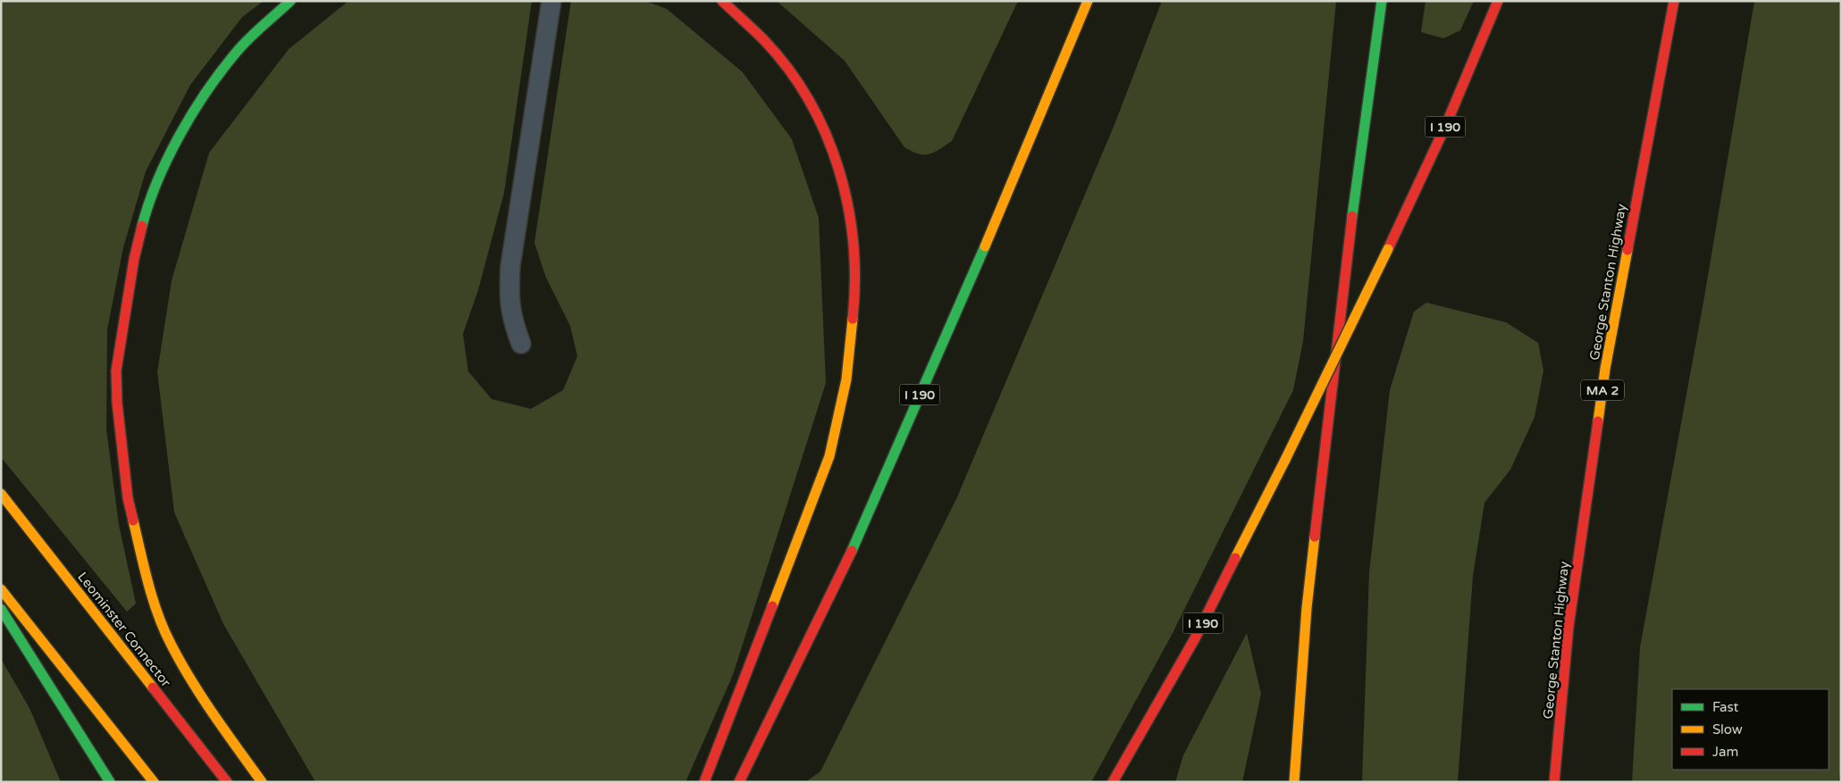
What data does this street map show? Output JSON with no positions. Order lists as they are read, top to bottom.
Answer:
{
  "streets": {
    "main road": [
      "I 190",
      "George Stanton Highway",
      "MA 2",
      "Leominster Connector"
    ]
  },
  "legend": ["Fast", "Slow", "Jam"]
}
